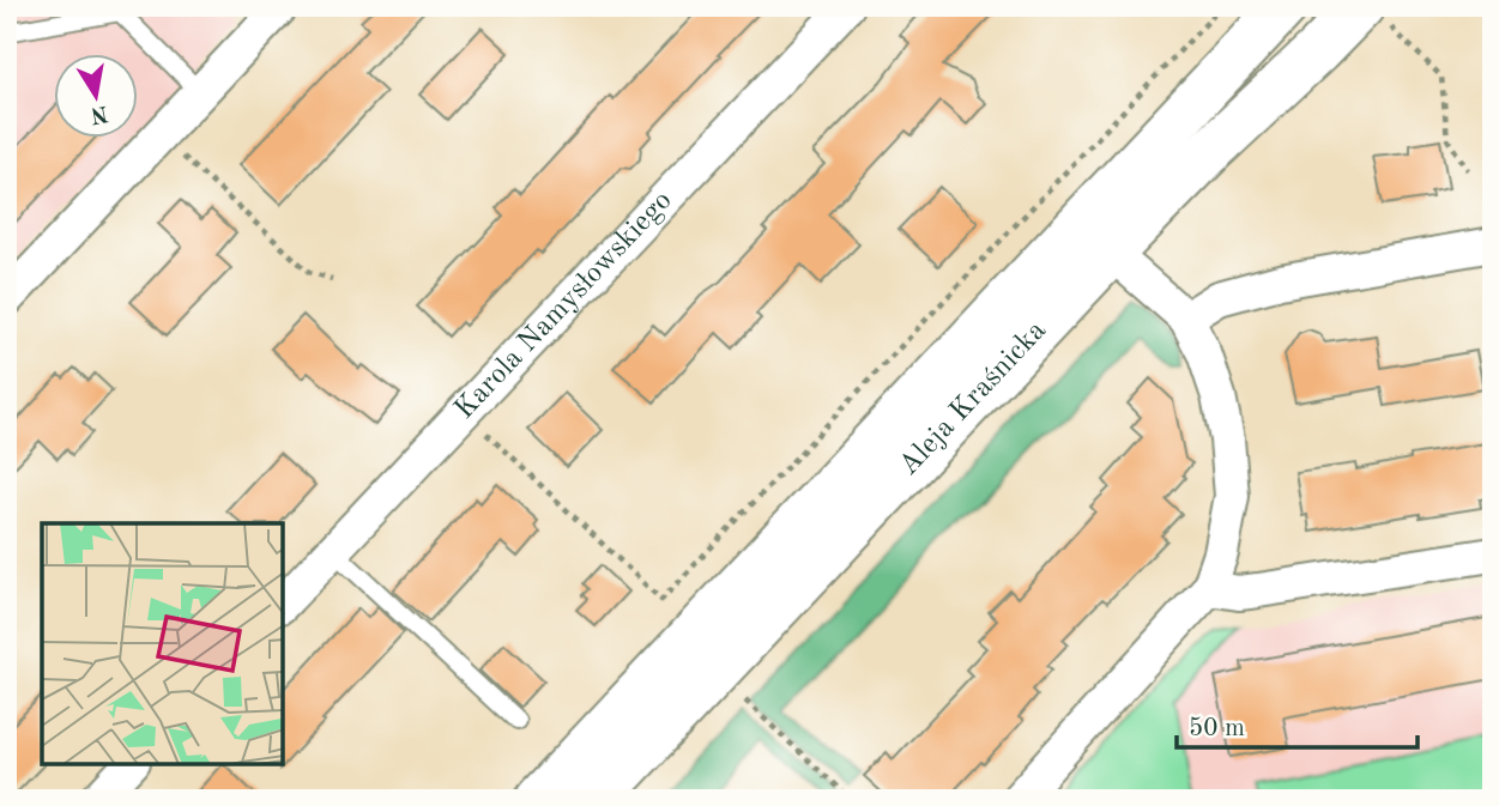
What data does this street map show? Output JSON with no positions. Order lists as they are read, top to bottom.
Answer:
{
  "streets": {
    "main road": ["Aleja Kraśnicka"],
    "street": ["Karola Namysłowskiego"]
  },
  "scale_bar": "50 m",
  "north": "bottom"
}
